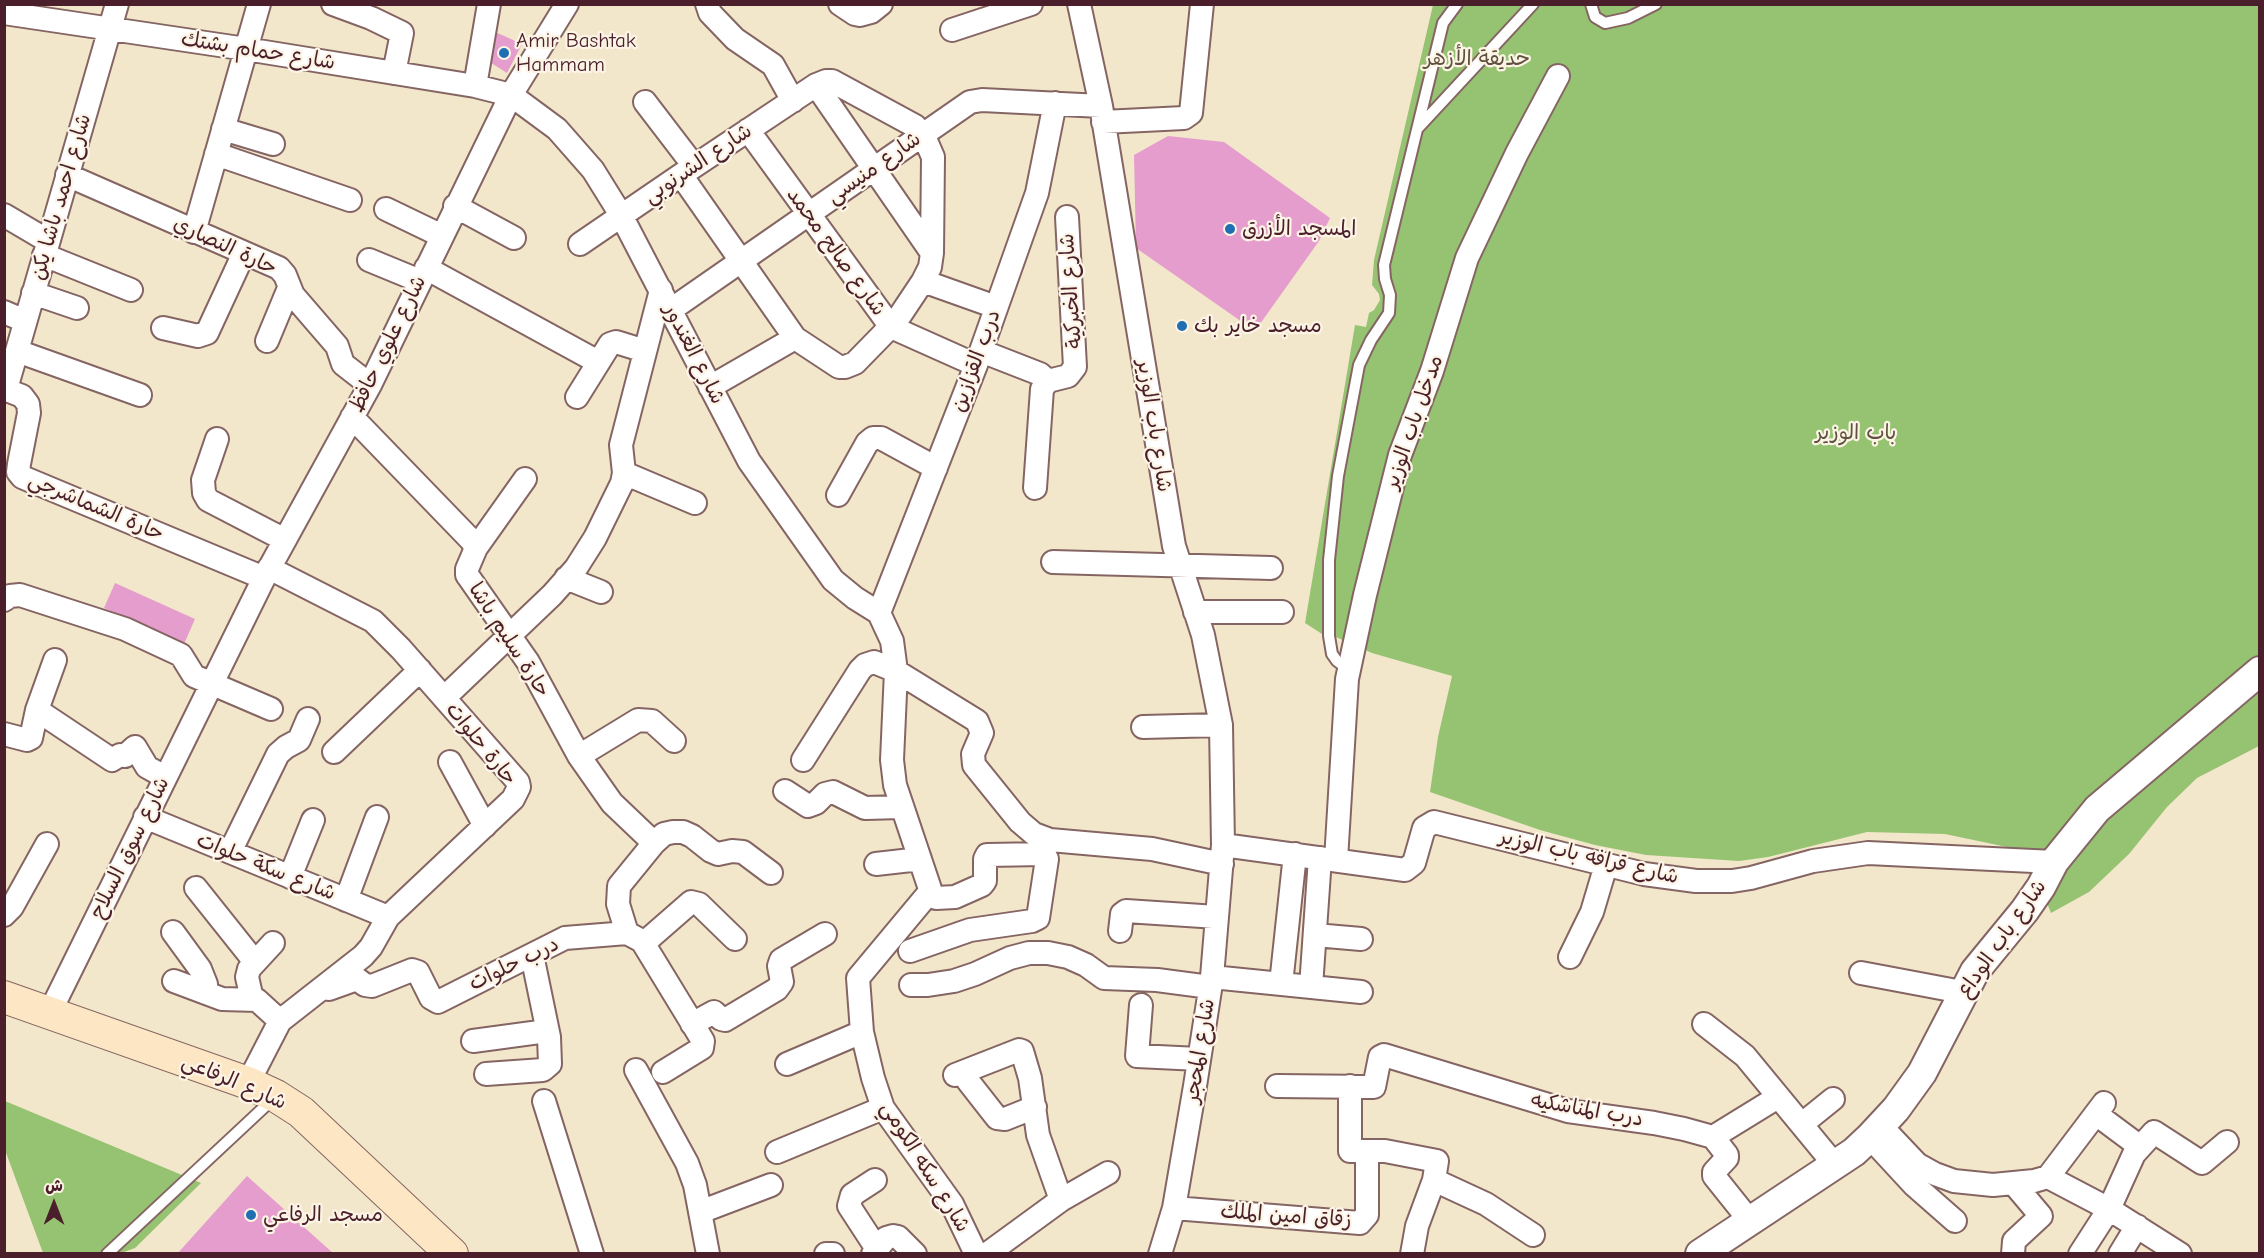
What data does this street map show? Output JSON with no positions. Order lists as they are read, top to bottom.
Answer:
{
  "streets": {
    "main road": ["شارع الرفاعي"],
    "street": [
      "شارع حمام بشتك",
      "شارع الشرنوبي",
      "شارع منيسي",
      "شارع احمد باشا يكن",
      "حارة النصاري",
      "شارع صالح محمد",
      "شارع الخبركية",
      "شارع علوي حافظ",
      "شارع الغندور",
      "درب القزازين",
      "مدخل باب الوزير",
      "شارع باب الوزير",
      "حارة الشماشرجي",
      "حارة سليم باشا",
      "حارة حلوات",
      "شارع سوق السلاح",
      "شارع قرافه باب الوزير",
      "شارع سكة حلوات",
      "شارع باب الوداع",
      "درب حلوات",
      "شارع المحجر",
      "درب المناشكيه",
      "شارع سكه الكومي",
      "زقاق امين الملك"
    ]
  },
  "crossings": [
    ["شارع حمام بشتك", "شارع احمد باشا يكن"],
    ["شارع حمام بشتك", "شارع علوي حافظ"],
    ["شارع حمام بشتك", "شارع الغندور"],
    ["شارع الشرنوبي", "شارع صالح محمد"],
    ["شارع الشرنوبي", "شارع الغندور"],
    ["شارع منيسي", "شارع صالح محمد"],
    ["شارع منيسي", "شارع الغندور"],
    ["شارع منيسي", "درب القزازين"],
    ["شارع منيسي", "شارع باب الوزير"],
    ["شارع احمد باشا يكن", "حارة النصاري"],
    ["شارع احمد باشا يكن", "حارة الشماشرجي"],
    ["حارة النصاري", "شارع علوي حافظ"],
    ["شارع صالح محمد", "شارع الخبركية"],
    ["شارع صالح محمد", "درب القزازين"],
    ["شارع علوي حافظ", "شارع الغندور"],
    ["شارع علوي حافظ", "حارة الشماشرجي"],
    ["شارع علوي حافظ", "حارة سليم باشا"],
    ["شارع علوي حافظ", "حارة حلوات"],
    ["شارع علوي حافظ", "شارع سوق السلاح"],
    ["شارع الغندور", "درب القزازين"],
    ["مدخل باب الوزير", "شارع قرافه باب الوزير"],
    ["شارع باب الوزير", "شارع المحجر"],
    ["حارة الشماشرجي", "حارة حلوات"],
    ["حارة حلوات", "شارع سكة حلوات"],
    ["حارة حلوات", "درب حلوات"],
    ["شارع سوق السلاح", "شارع سكة حلوات"],
    ["شارع سوق السلاح", "شارع الرفاعي"],
    ["شارع قرافه باب الوزير", "شارع باب الوداع"],
    ["شارع المحجر", "زقاق امين الملك"]
  ],
  "parks": ["حديقة الأزهر", "باب الوزير"],
  "places": [
    "Amir Bashtak Hammam",
    "المسجد الأزرق",
    "مسجد خاير بك",
    "مسجد الرفاعي"
  ],
  "north": "top"
}
